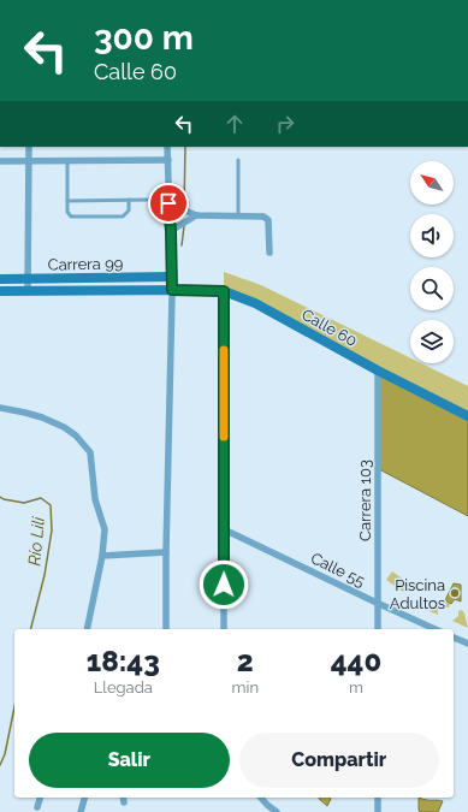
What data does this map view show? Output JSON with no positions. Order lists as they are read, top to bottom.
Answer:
{
  "streets": {
    "street": [
      "Carrera 99",
      "Calle 60",
      "Carrera 103",
      "Calle 55"
    ]
  },
  "crossings": [
    ["Carrera 99", "Calle 60"],
    ["Calle 60", "Carrera 103"],
    ["Carrera 103", "Calle 55"]
  ],
  "water": ["Río Lili"],
  "places": ["Piscina Adultos"],
  "north": "top left",
  "page": {
    "turn": ["300 m", "Calle 60"],
    "eta": [
      "18:43",
      "Llegada",
      "2",
      "min",
      "440",
      "m"
    ],
    "buttons": ["Salir", "Compartir"]
  }
}
